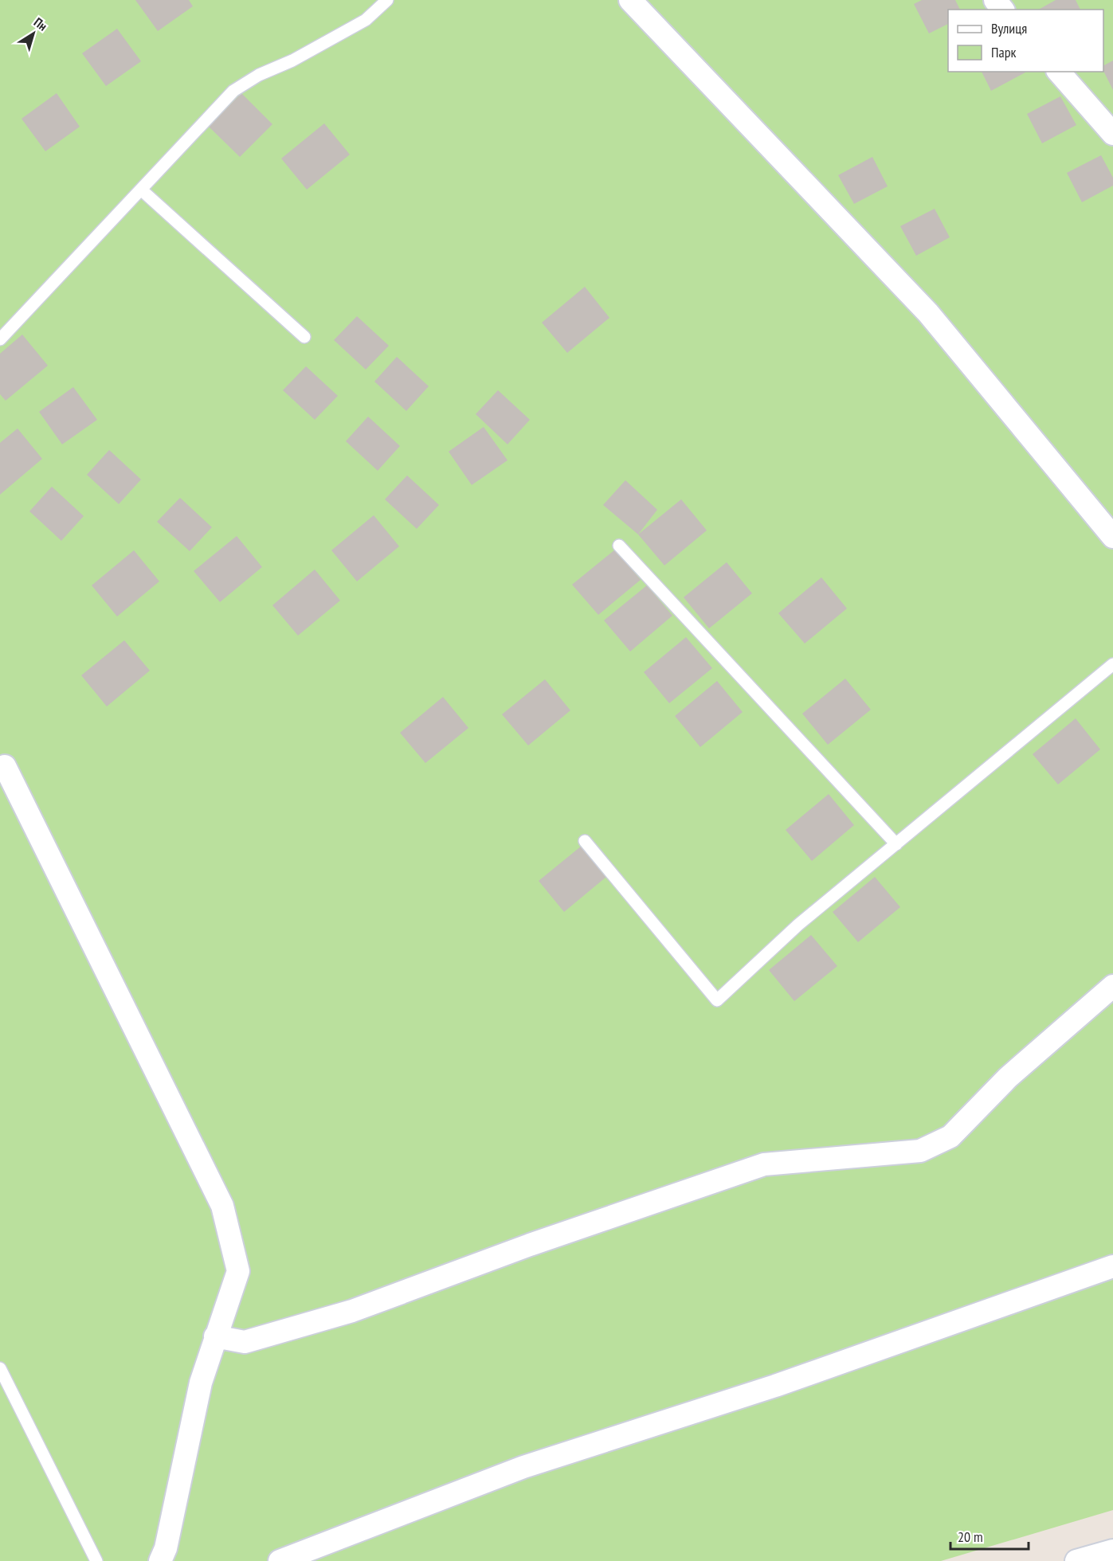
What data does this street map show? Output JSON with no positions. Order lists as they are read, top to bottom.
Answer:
{
  "legend": ["Вулиця", "Парк"],
  "scale_bar": "20 m",
  "north": "top right"
}
